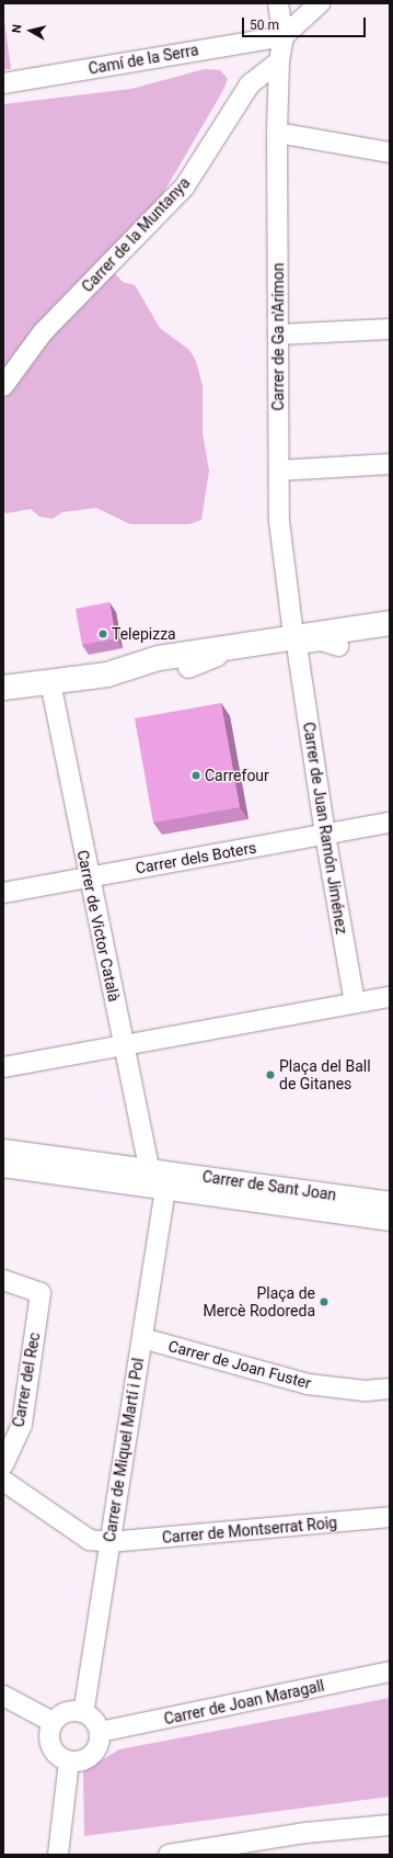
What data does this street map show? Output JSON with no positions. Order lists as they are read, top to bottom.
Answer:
{
  "streets": {
    "street": [
      "Camí de la Serra",
      "Carrer de la Muntanya",
      "Carrer de Ga n'Arimon",
      "Carrer de Juan Ramón Jiménez",
      "Carrer dels Boters",
      "Carrer de Victor Català",
      "Carrer de Sant Joan",
      "Carrer de Joan Fuster",
      "Carrer del Rec",
      "Carrer de Miquel Martí i Pol",
      "Carrer de Montserrat Roig",
      "Carrer de Joan Maragall"
    ]
  },
  "crossings": [
    ["Camí de la Serra", "Carrer de Ga n'Arimon"],
    ["Carrer de la Muntanya", "Carrer de Ga n'Arimon"],
    ["Carrer de Ga n'Arimon", "Carrer de Juan Ramón Jiménez"],
    ["Carrer de Juan Ramón Jiménez", "Carrer dels Boters"],
    ["Carrer dels Boters", "Carrer de Victor Català"],
    ["Carrer de Victor Català", "Carrer de Sant Joan"],
    ["Carrer de Sant Joan", "Carrer de Miquel Martí i Pol"],
    ["Carrer de Joan Fuster", "Carrer de Miquel Martí i Pol"],
    ["Carrer de Miquel Martí i Pol", "Carrer de Montserrat Roig"],
    ["Carrer de Miquel Martí i Pol", "Carrer de Joan Maragall"]
  ],
  "places": [
    "Telepizza",
    "Carrefour",
    "Plaça del Ball de Gitanes",
    "Plaça de Mercè Rodoreda"
  ],
  "scale_bar": "50 m",
  "north": "left"
}
